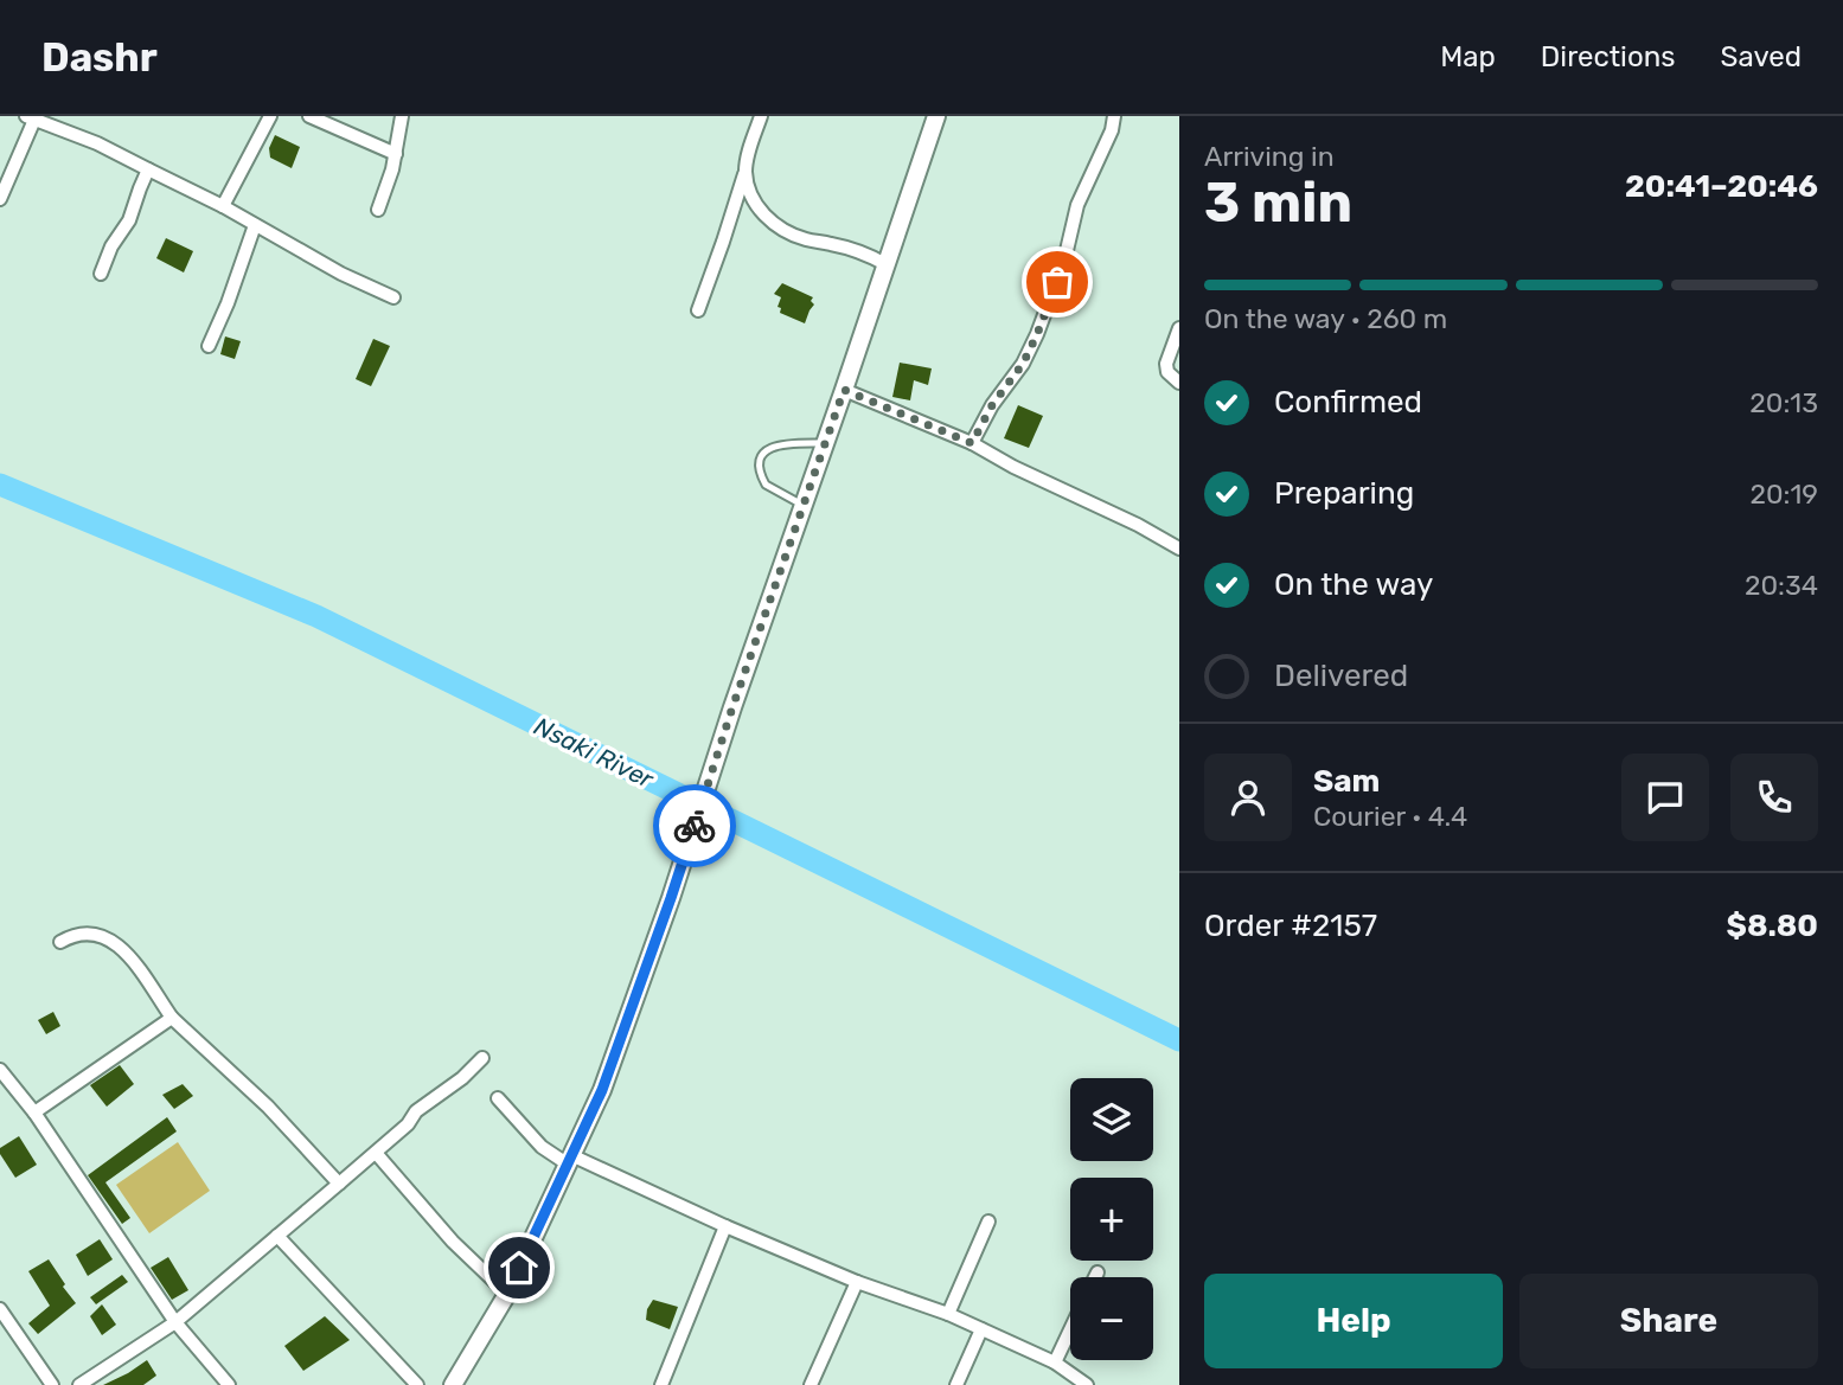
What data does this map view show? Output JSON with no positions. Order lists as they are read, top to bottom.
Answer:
{
  "water": ["Nsaki River"],
  "page": {
    "header": "Dashr",
    "nav": ["Map", "Directions", "Saved"],
    "heading": ["3 min", "Arriving in", "20:41–20:46"],
    "panel": [
      "Sam",
      "Courier · 4.4",
      "Order #2157",
      "$8.80"
    ],
    "bar": "On the way · 260 m",
    "list": [
      ["Confirmed", "20:13"],
      ["Preparing", "20:19"],
      ["On the way", "20:34"],
      "Delivered"
    ],
    "map_buttons": ["+", "−"],
    "buttons": ["Help", "Share"]
  }
}
